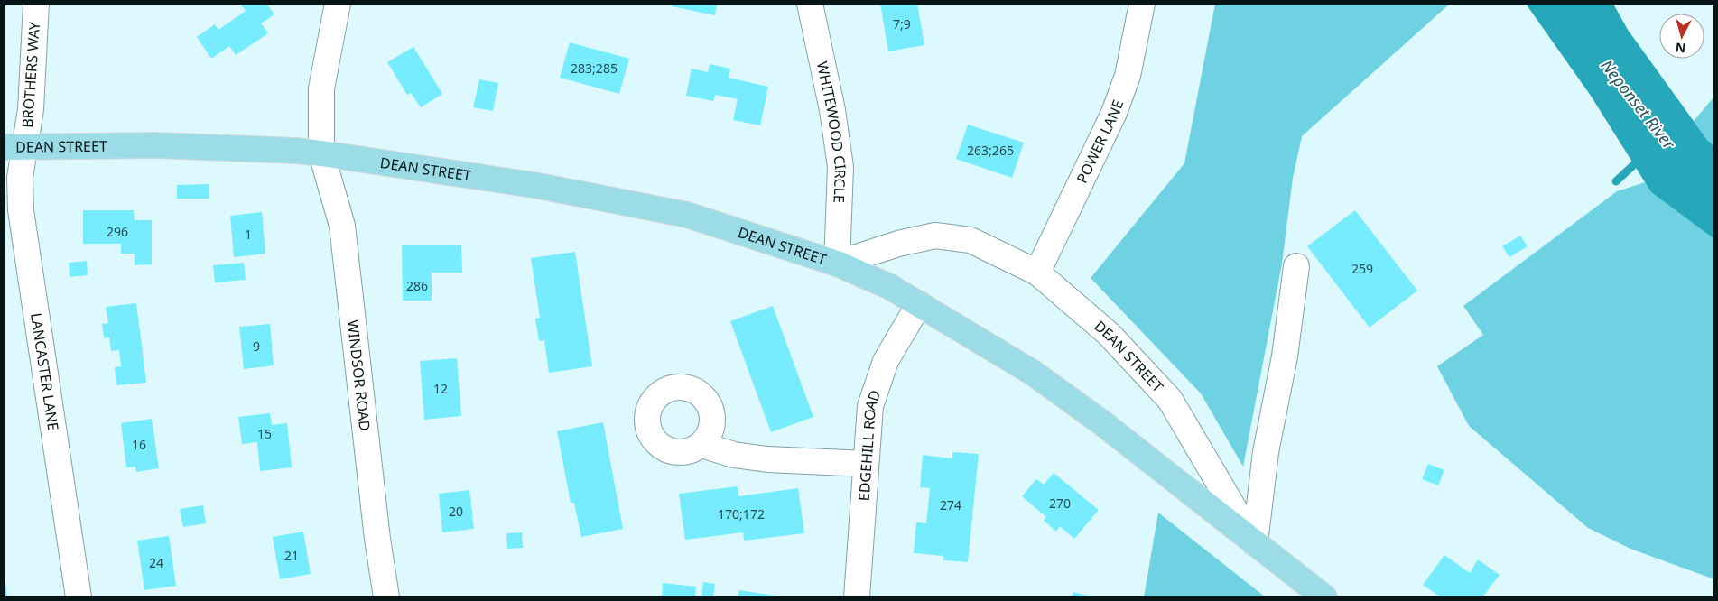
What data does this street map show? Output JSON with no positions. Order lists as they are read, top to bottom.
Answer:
{
  "streets": {
    "main road": ["DEAN STREET"],
    "street": [
      "BROTHERS WAY",
      "WHITEWOOD CIRCLE",
      "POWER LANE",
      "LANCASTER LANE",
      "WINDSOR ROAD",
      "EDGEHILL ROAD"
    ]
  },
  "crossings": [
    ["BROTHERS WAY", "DEAN STREET"],
    ["BROTHERS WAY", "LANCASTER LANE"],
    ["WHITEWOOD CIRCLE", "DEAN STREET"],
    ["POWER LANE", "DEAN STREET"],
    ["DEAN STREET", "LANCASTER LANE"],
    ["DEAN STREET", "WINDSOR ROAD"],
    ["DEAN STREET", "EDGEHILL ROAD"]
  ],
  "water": ["Neponset River"],
  "house_numbers": [
    "7;9",
    "283;285",
    "263;265",
    "296",
    "1",
    "259",
    "286",
    "9",
    "12",
    "15",
    "16",
    "270",
    "274",
    "20",
    "170;172",
    "21",
    "24"
  ],
  "north": "bottom"
}
